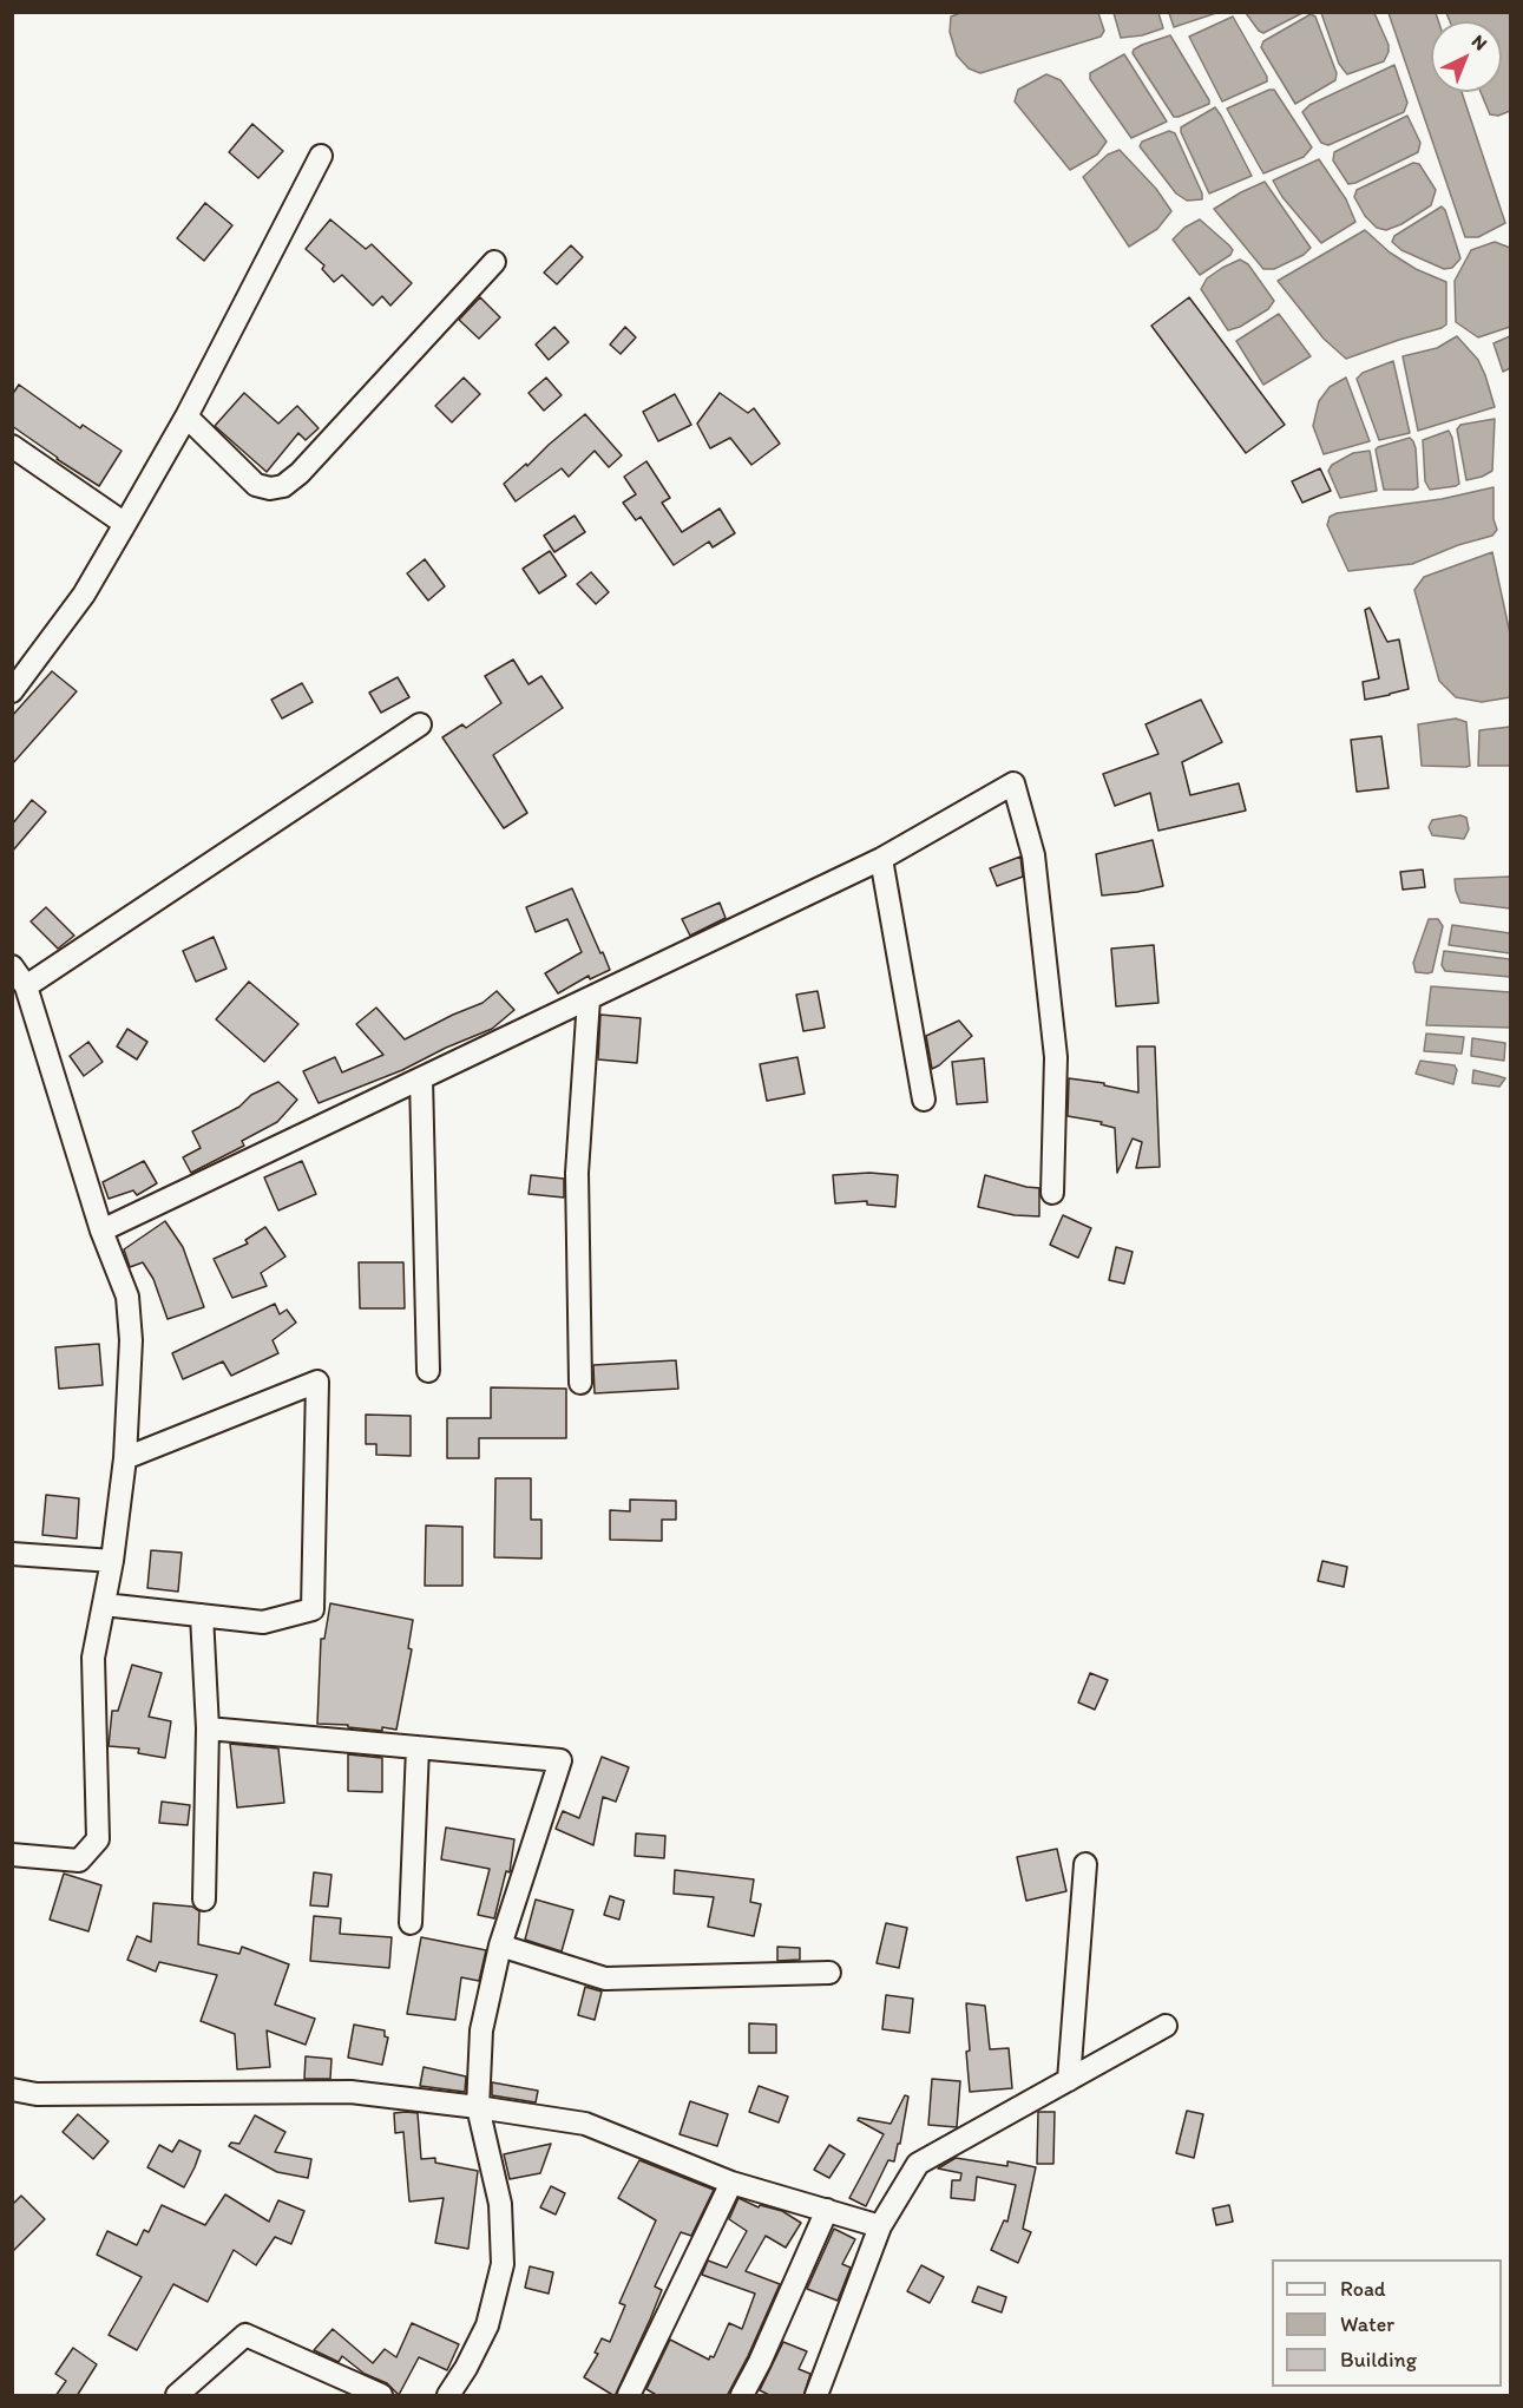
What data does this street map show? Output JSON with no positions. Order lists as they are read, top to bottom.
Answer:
{
  "legend": ["Road", "Water", "Building"],
  "north": "top right"
}
